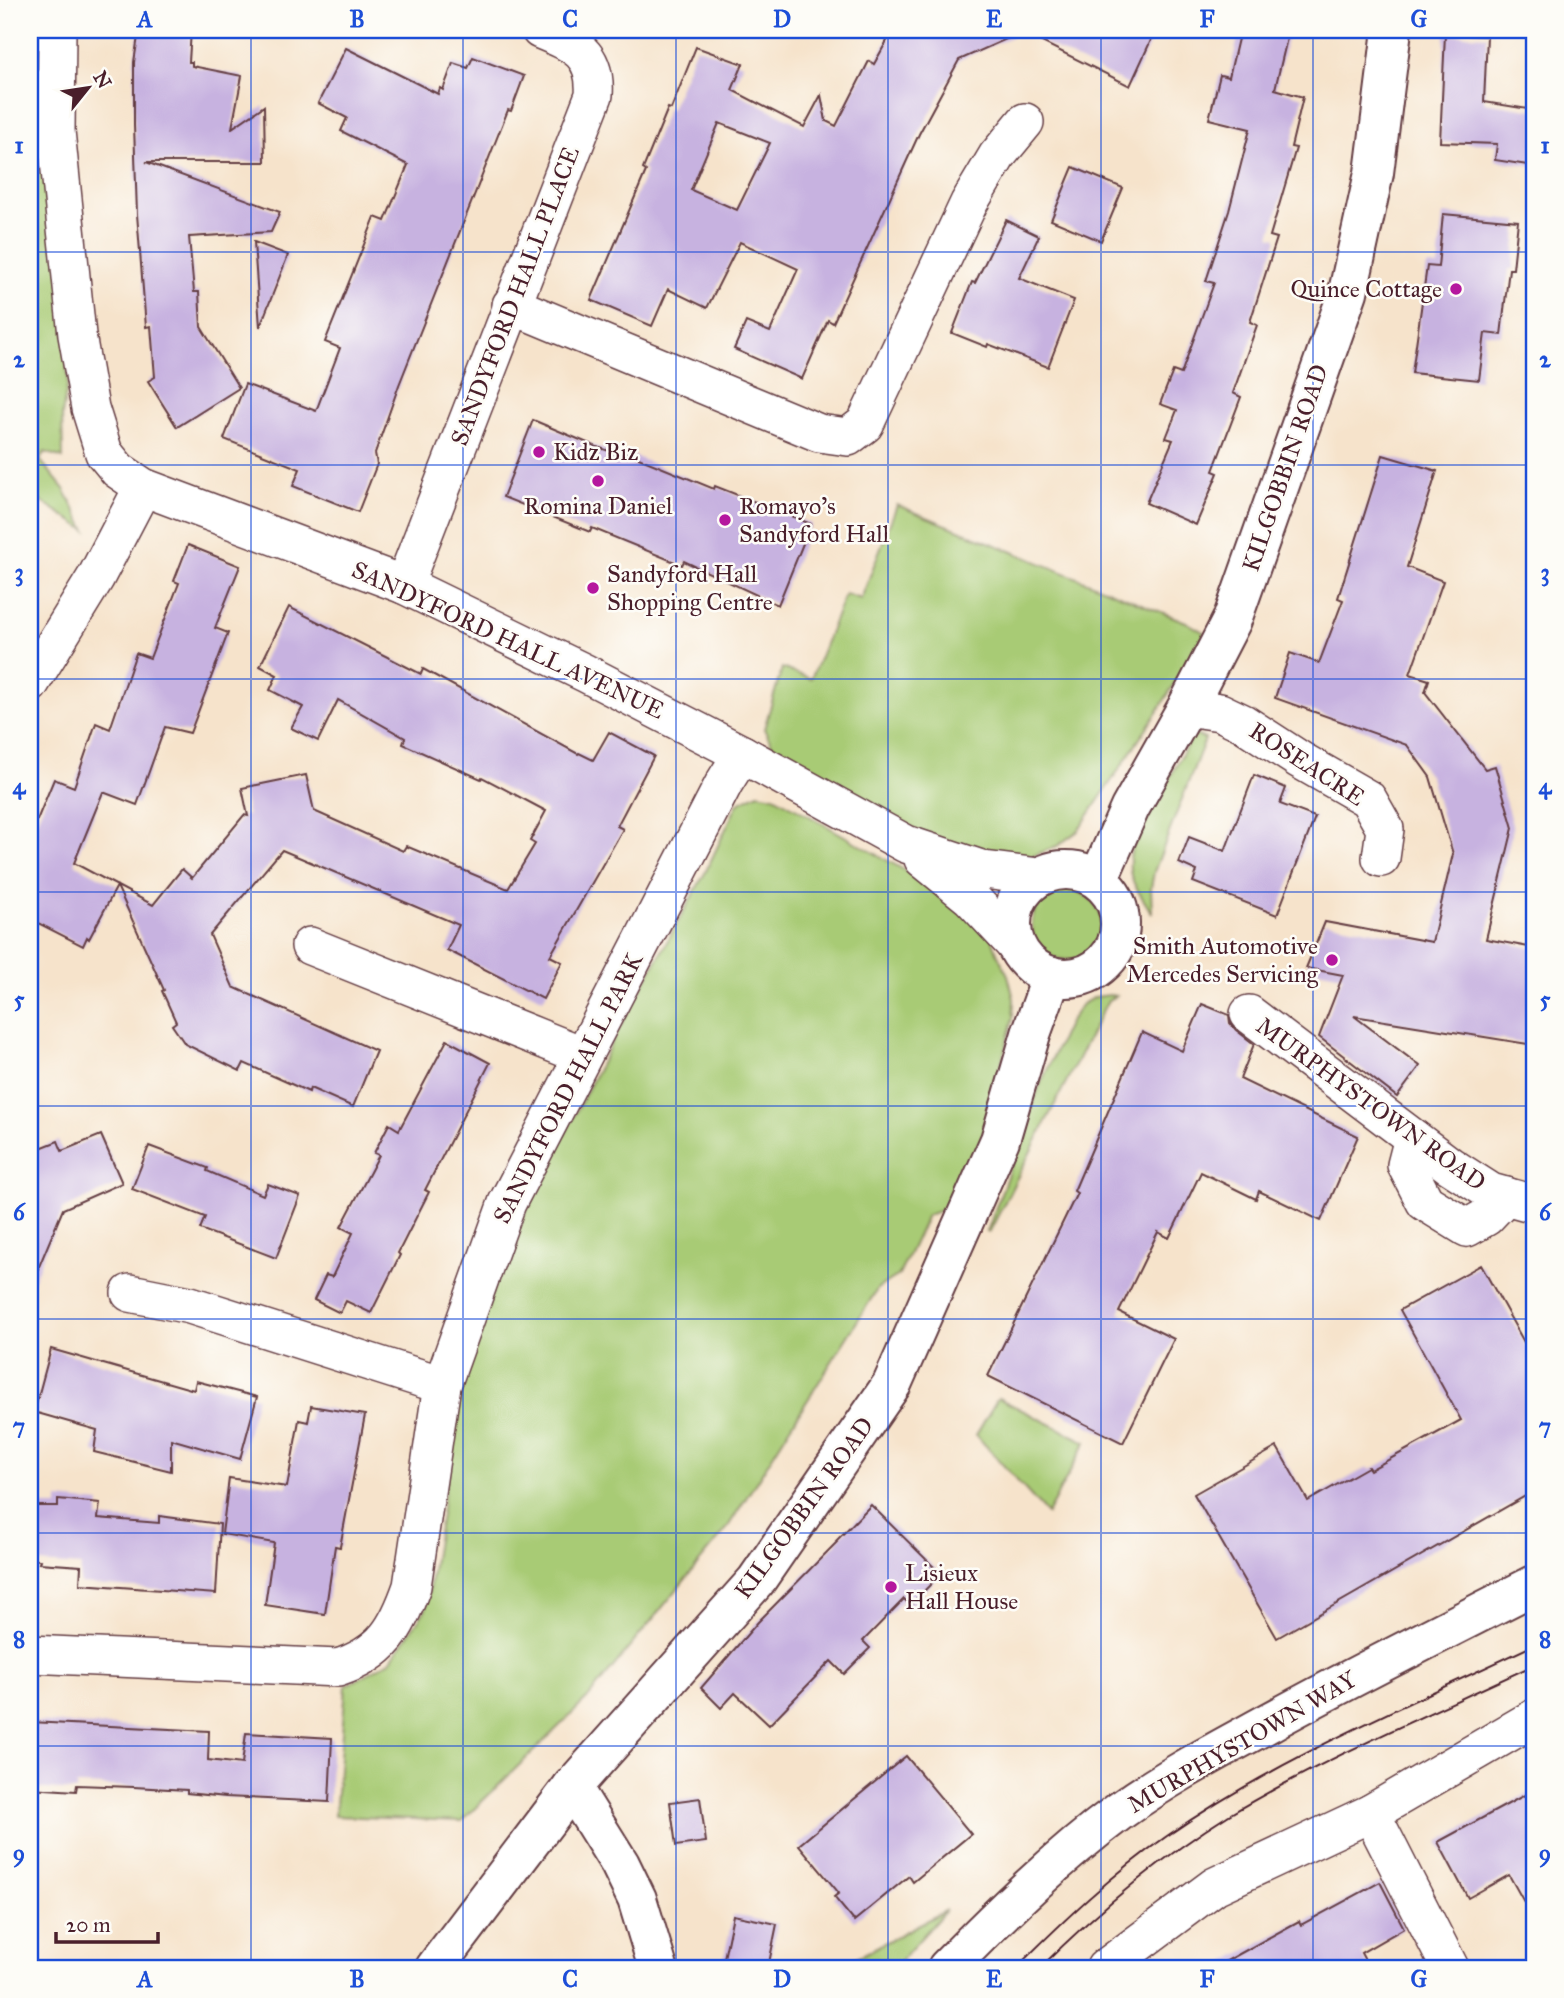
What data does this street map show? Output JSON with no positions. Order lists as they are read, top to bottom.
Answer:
{
  "streets": {
    "street": [
      "SANDYFORD HALL PLACE",
      "KILGOBBIN ROAD",
      "SANDYFORD HALL AVENUE",
      "ROSEACRE",
      "SANDYFORD HALL PARK",
      "MURPHYSTOWN ROAD",
      "MURPHYSTOWN WAY"
    ]
  },
  "crossings": [
    ["SANDYFORD HALL PLACE", "SANDYFORD HALL AVENUE"],
    ["KILGOBBIN ROAD", "SANDYFORD HALL AVENUE"],
    ["KILGOBBIN ROAD", "ROSEACRE"],
    ["SANDYFORD HALL AVENUE", "SANDYFORD HALL PARK"]
  ],
  "places": [
    "Quince Cottage",
    "Kidz Biz",
    "Romina Daniel",
    "Romayo's Sandyford Hall",
    "Sandyford Hall Shopping Centre",
    "Smith Automotive Mercedes Servicing",
    "Lisieux Hall House"
  ],
  "scale_bar": "20 m",
  "north": "top right",
  "grid": {
    "columns": [
      "A",
      "B",
      "C",
      "D",
      "E",
      "F",
      "G"
    ],
    "rows": [
      "1",
      "2",
      "3",
      "4",
      "5",
      "6",
      "7",
      "8",
      "9"
    ]
  }
}
